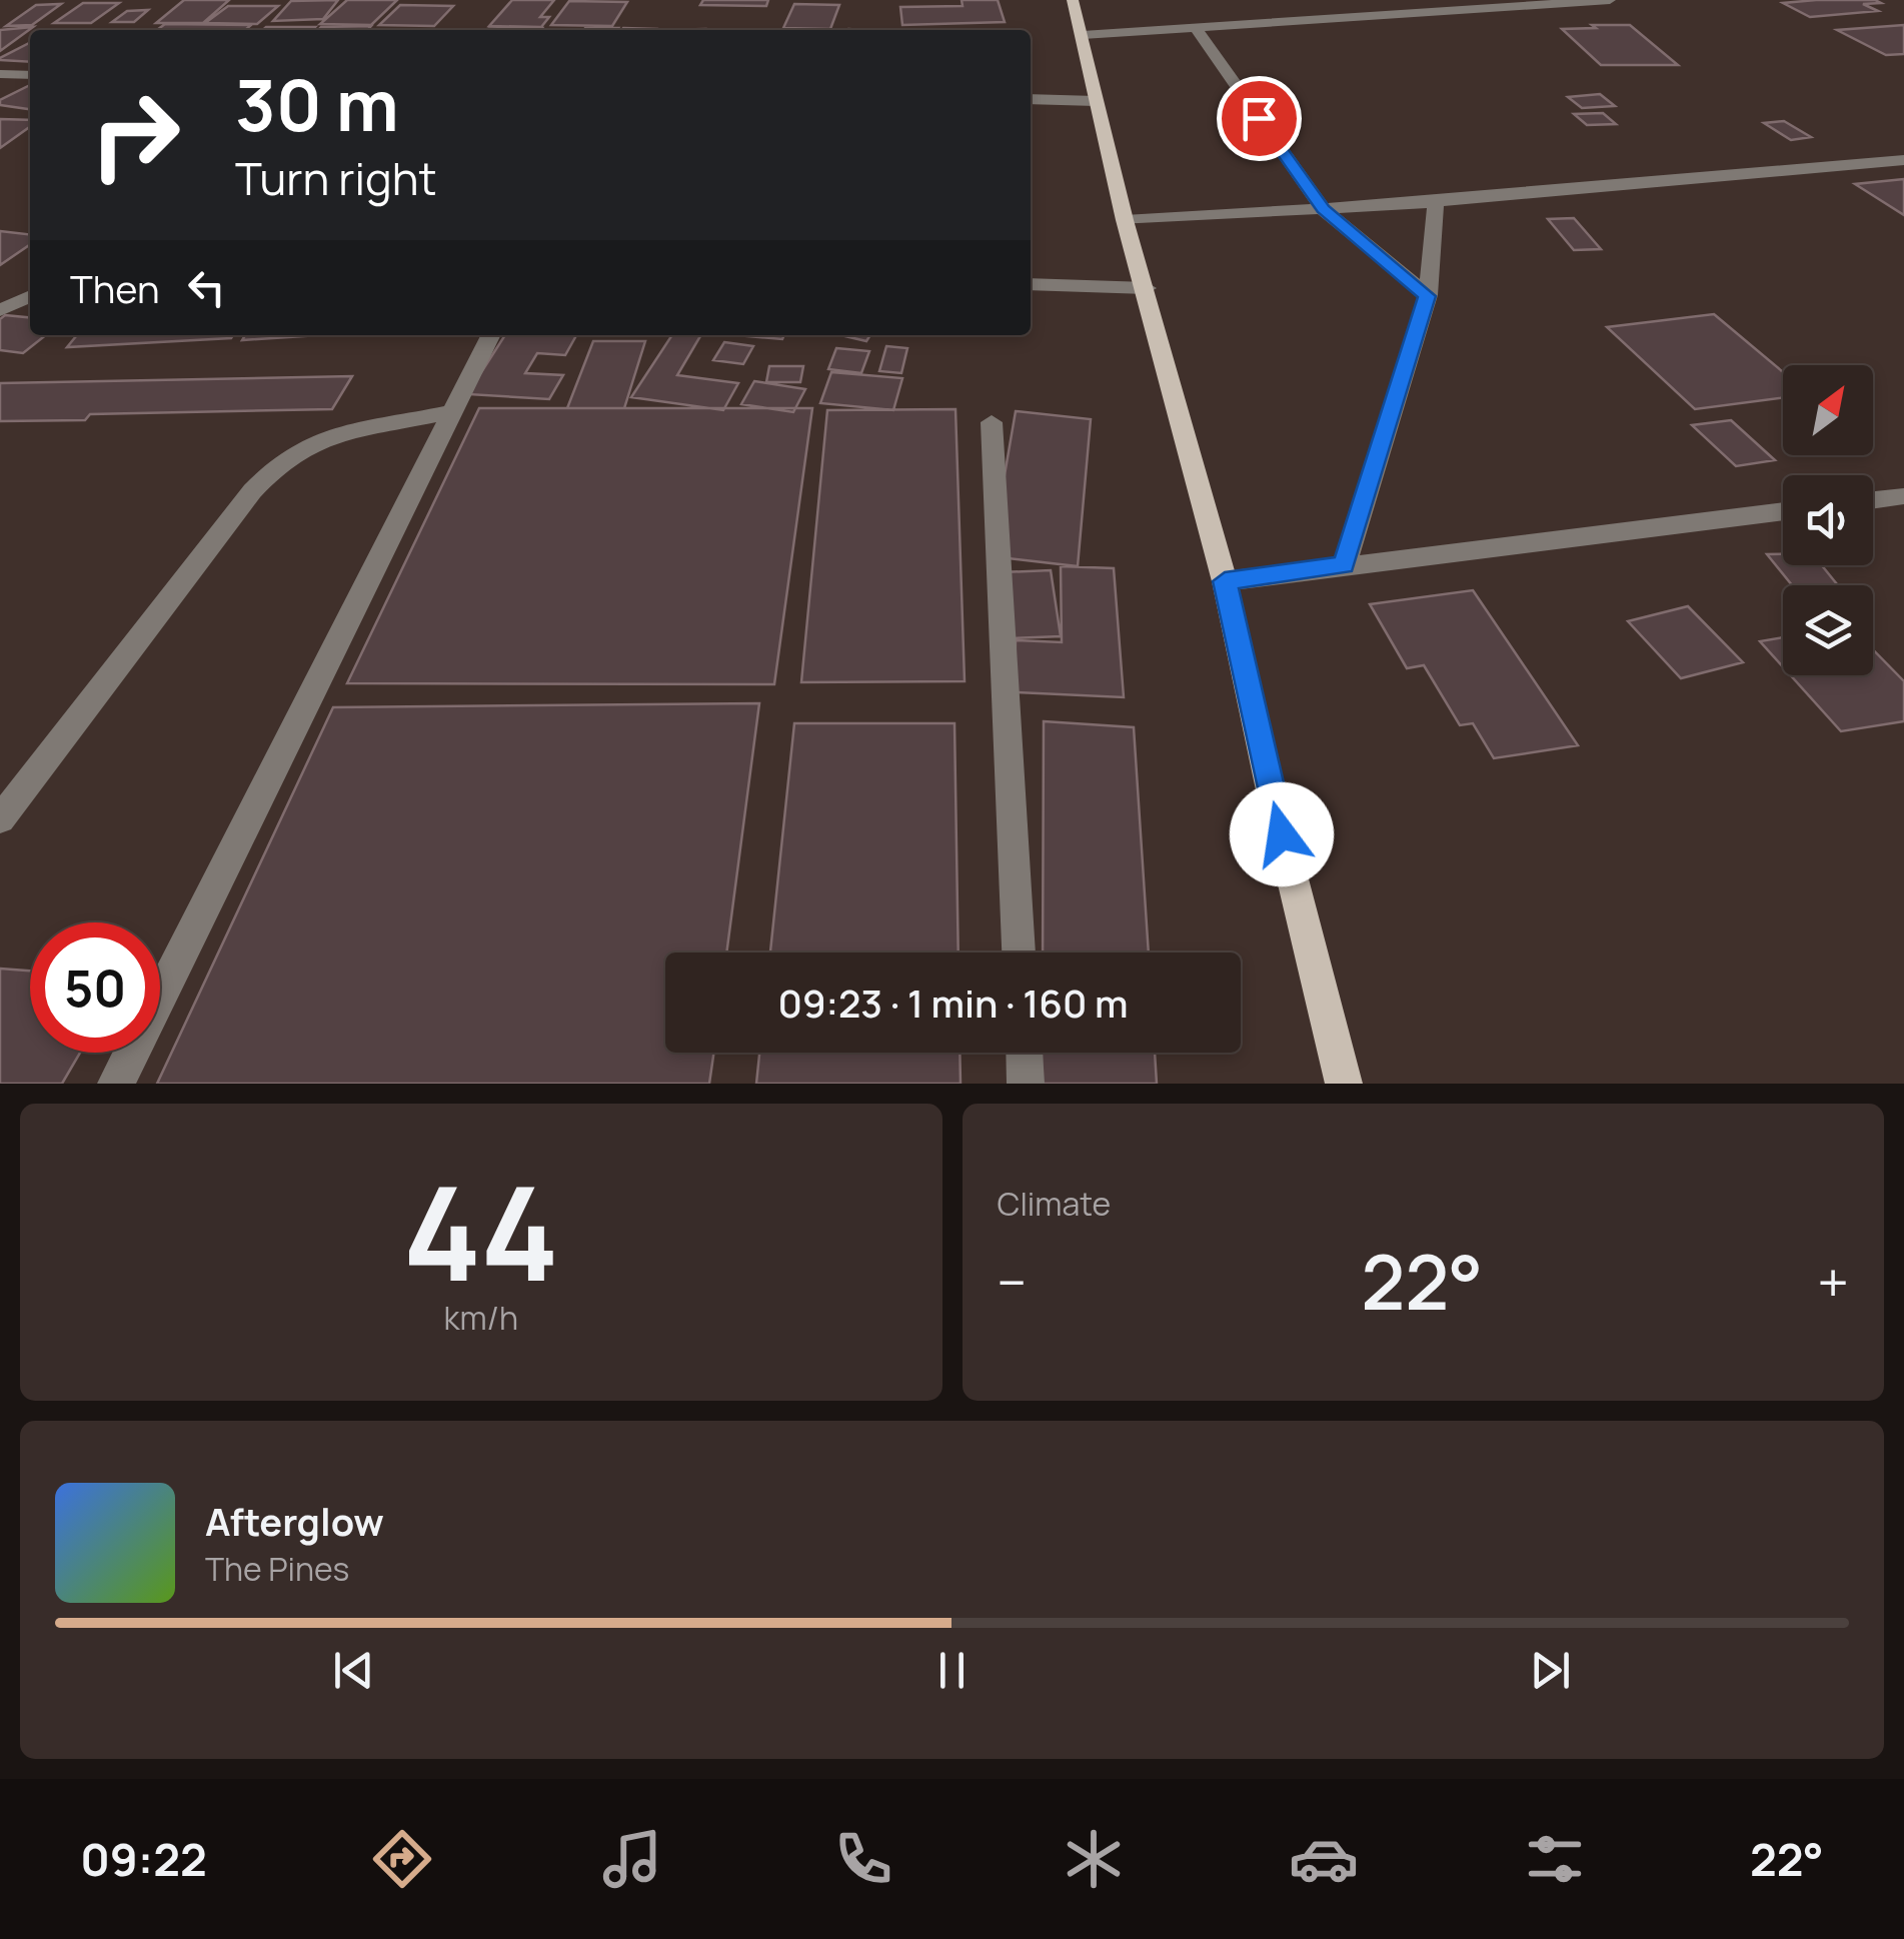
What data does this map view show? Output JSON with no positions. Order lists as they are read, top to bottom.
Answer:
{
  "north": "top right",
  "page": {
    "turn": ["30 m", "Turn right"],
    "then": "Then",
    "limit": "50",
    "trip": "09:23 · 1 min · 160 m",
    "tile": [
      ["44", "km/h"],
      "Climate"
    ],
    "heat": ["−", "22°", "+"],
    "song": ["Afterglow", "The Pines"],
    "tabs": ["09:22", "22°"]
  }
}
